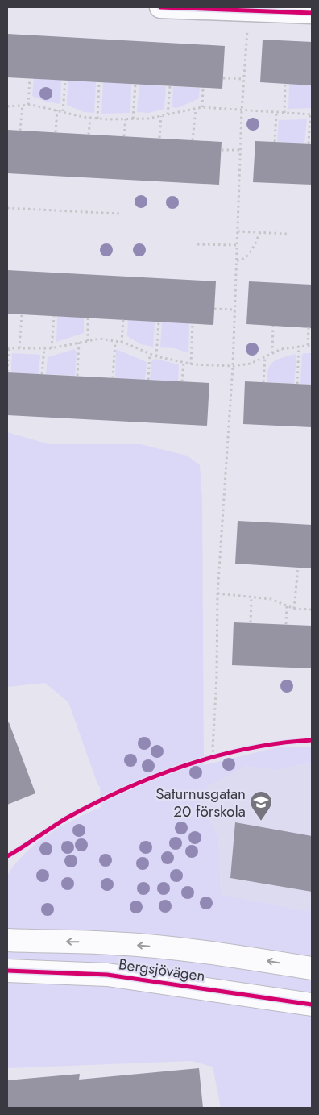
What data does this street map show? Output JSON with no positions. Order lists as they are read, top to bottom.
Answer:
{
  "streets": {
    "street": ["Bergsjövägen"]
  },
  "places": {
    "school or university": ["Saturnusgatan 20 förskola"]
  }
}
